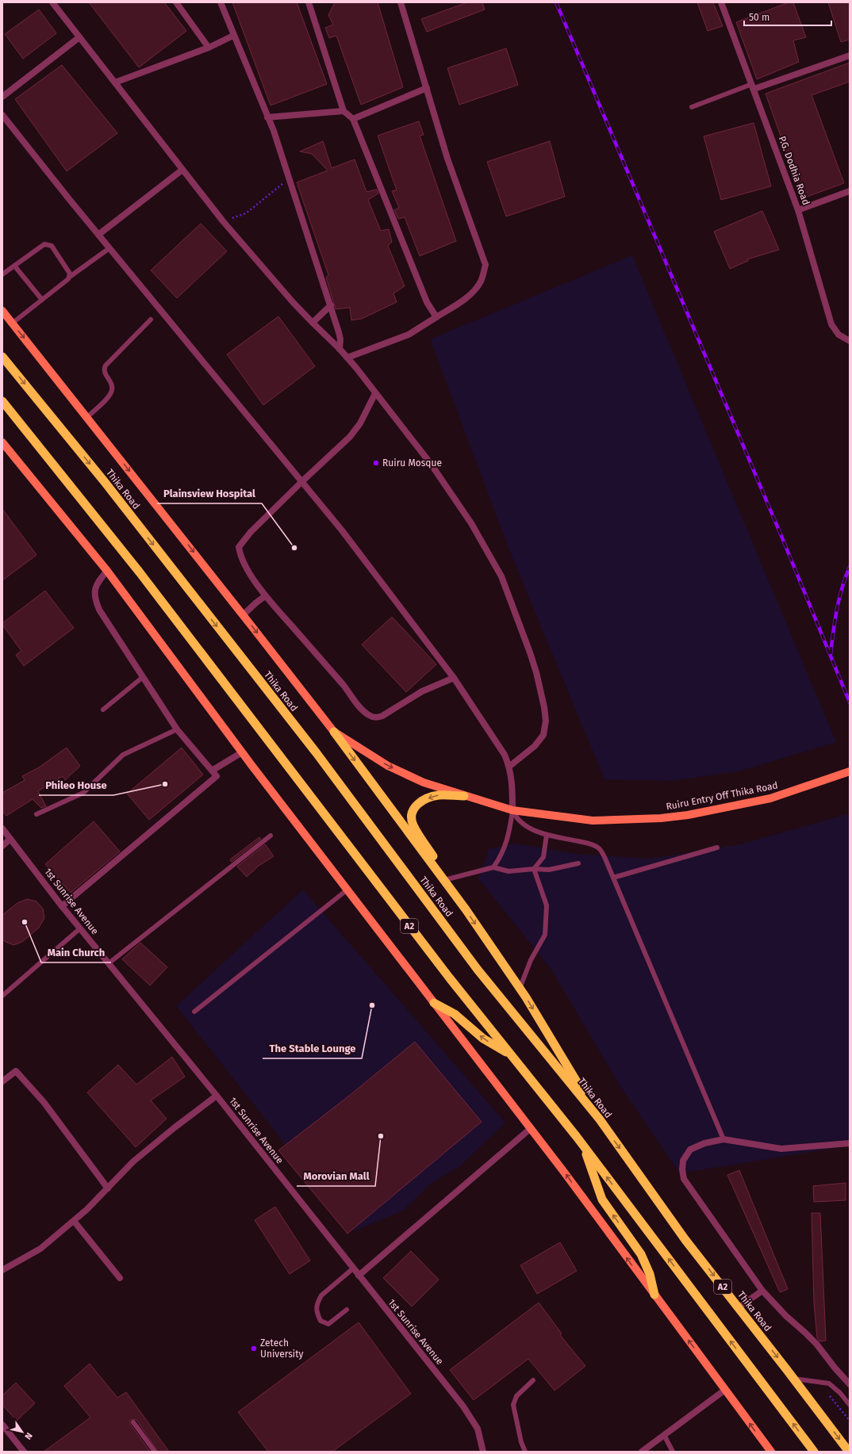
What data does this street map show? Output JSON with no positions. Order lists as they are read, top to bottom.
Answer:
{
  "streets": {
    "highway": ["Thika Road", "A2"],
    "main road": ["Ruiru Entry Off Thika Road"],
    "street": ["P.G. Dodhia Road", "1st Sunrise Avenue"]
  },
  "crossings": [
    ["Thika Road", "Ruiru Entry Off Thika Road"]
  ],
  "places": [
    "Ruiru Mosque",
    "Plainsview Hospital",
    "Phileo House",
    "Main Church",
    "The Stable Lounge",
    "Morovian Mall",
    "Zetech University"
  ],
  "scale_bar": "50 m",
  "north": "bottom right"
}
